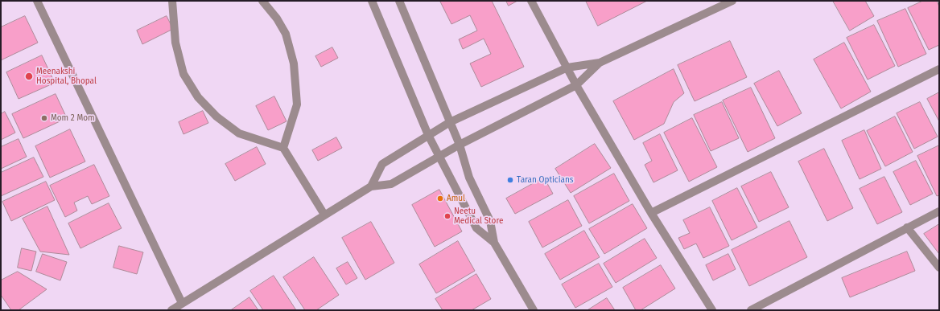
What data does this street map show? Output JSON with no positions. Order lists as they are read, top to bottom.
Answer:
{
  "places": [
    "Meenakshi Hospital, Bhopal",
    "Mom 2 Mom",
    "Taran Opticians",
    "Amul",
    "Neetu Medical Store"
  ]
}
